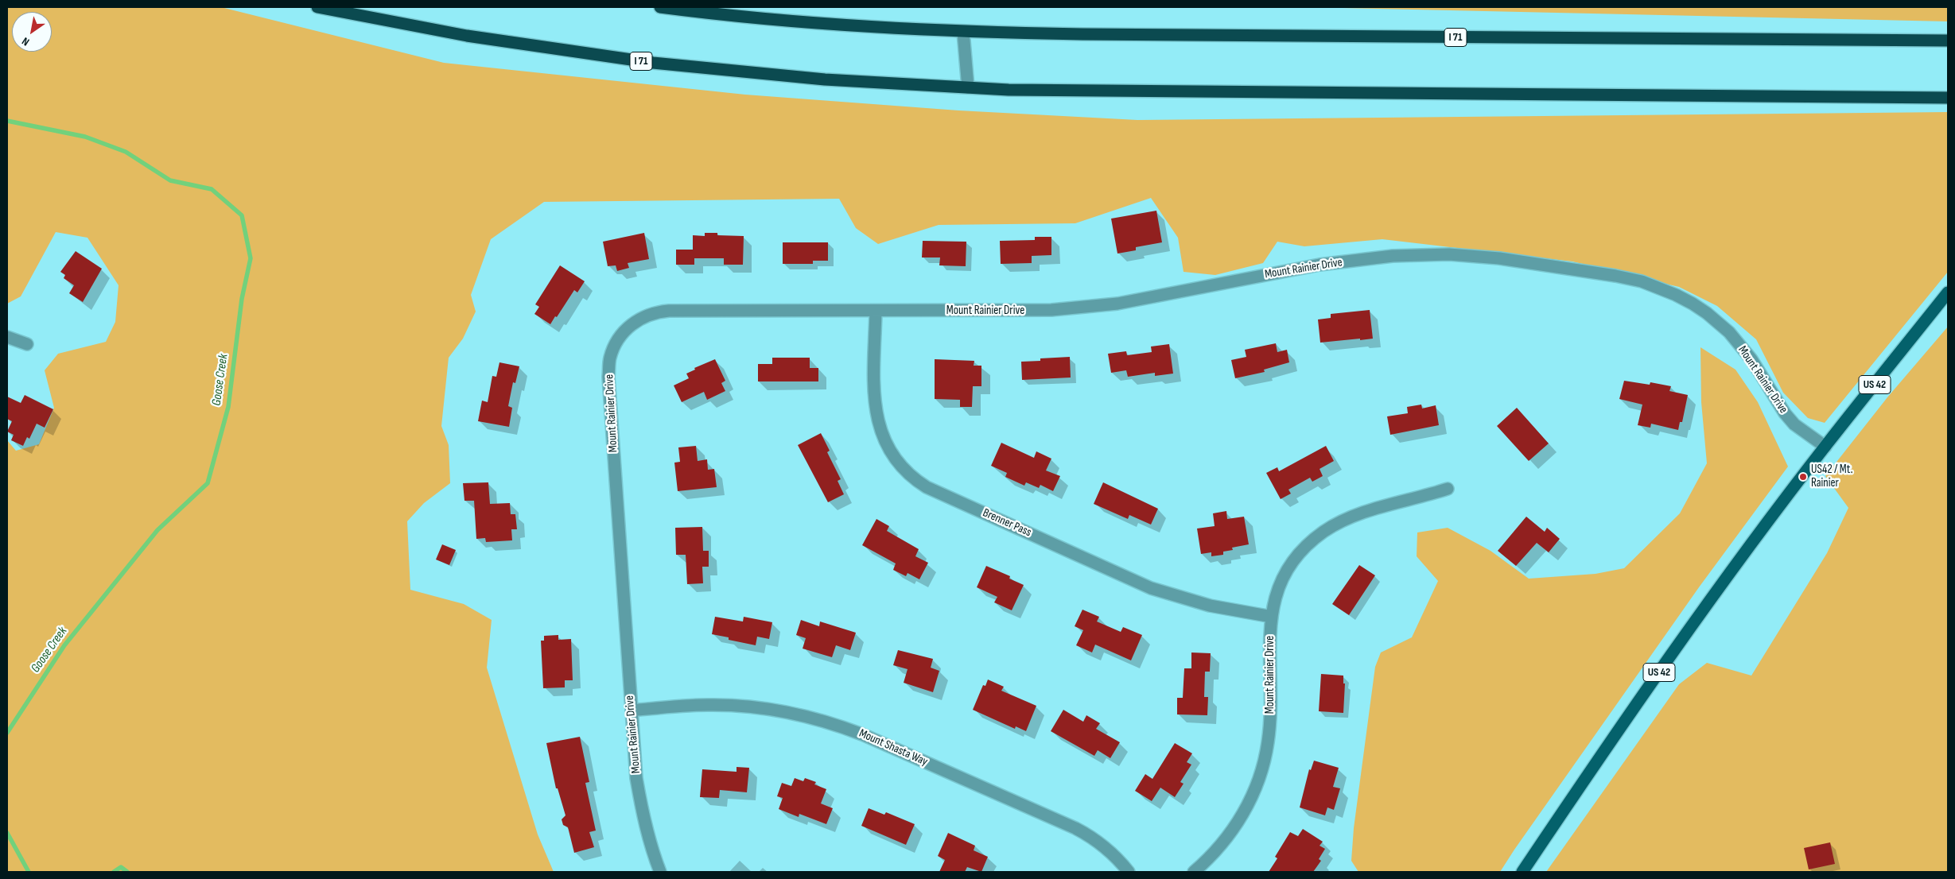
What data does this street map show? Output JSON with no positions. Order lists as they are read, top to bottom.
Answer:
{
  "streets": {
    "highway": ["I 71"],
    "main road": ["US 42"],
    "street": ["Mount Rainier Drive", "Brenner Pass", "Mount Shasta Way"]
  },
  "crossings": [
    ["Mount Rainier Drive", "US 42"],
    ["Mount Rainier Drive", "Brenner Pass"],
    ["Mount Rainier Drive", "Mount Shasta Way"]
  ],
  "water": ["Goose Creek"],
  "places": ["US42 / Mt. Rainier"],
  "north": "bottom left"
}
